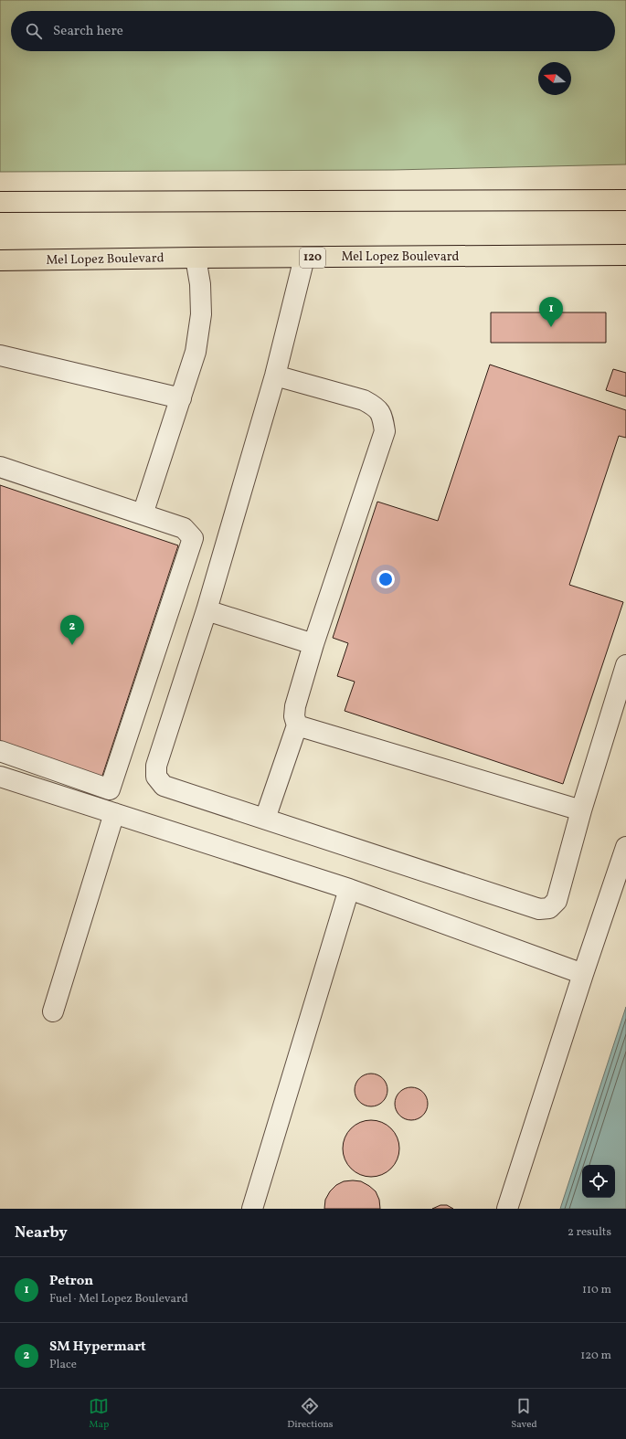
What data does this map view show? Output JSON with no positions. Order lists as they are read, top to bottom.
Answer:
{
  "streets": {
    "highway": ["Mel Lopez Boulevard", "120"]
  },
  "north": "left",
  "page": {
    "search": "Search here",
    "pins": ["1", "2"],
    "heading": ["Nearby", "2 results"],
    "list": [
      {
        "mark": "1",
        "name": "Petron",
        "note": "Fuel · Mel Lopez Boulevard",
        "value": "110 m"
      },
      {
        "mark": "2",
        "name": "SM Hypermart",
        "note": "Place",
        "value": "120 m"
      }
    ],
    "nav": ["Map", "Directions", "Saved"]
  }
}
